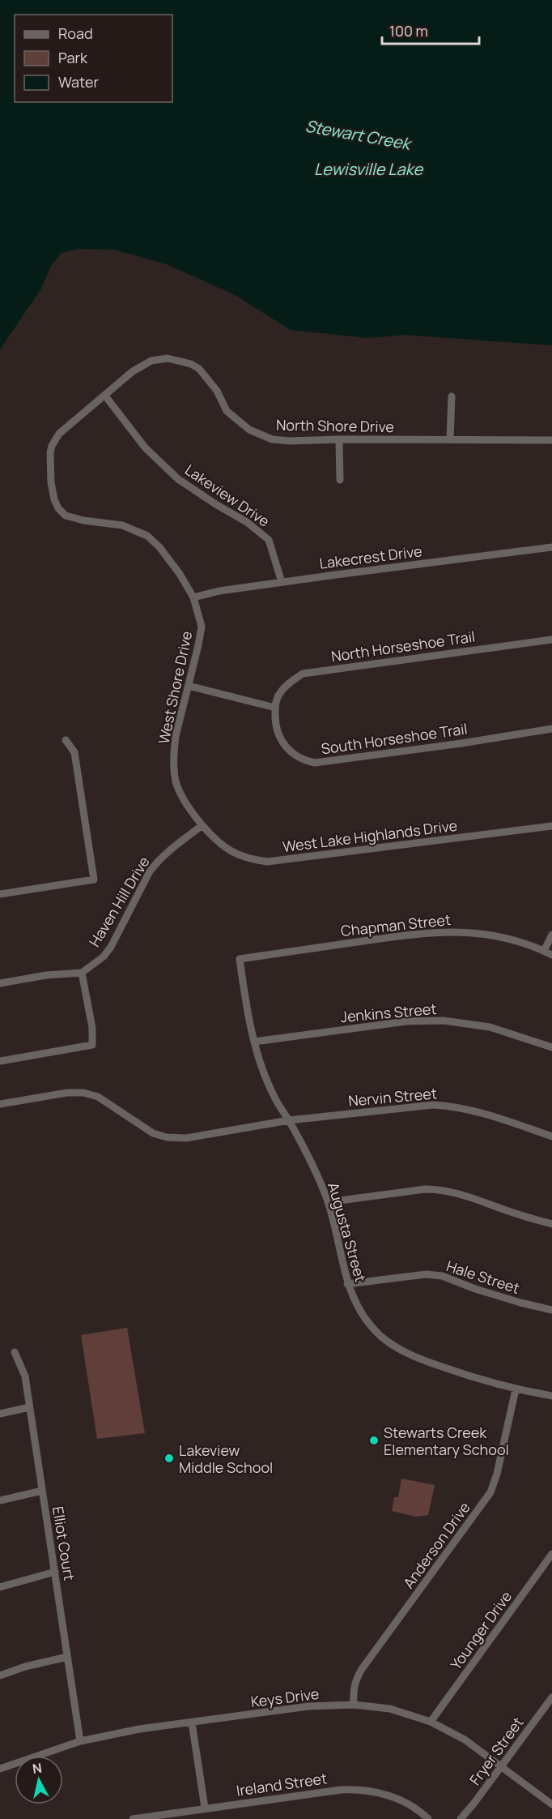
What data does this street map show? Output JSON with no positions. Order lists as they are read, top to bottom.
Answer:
{
  "streets": {
    "street": [
      "North Shore Drive",
      "Lakeview Drive",
      "Lakecrest Drive",
      "North Horseshoe Trail",
      "West Shore Drive",
      "South Horseshoe Trail",
      "West Lake Highlands Drive",
      "Haven Hill Drive",
      "Chapman Street",
      "Jenkins Street",
      "Nervin Street",
      "Augusta Street",
      "Hale Street",
      "Elliot Court",
      "Anderson Drive",
      "Younger Drive",
      "Keys Drive",
      "Fryer Street",
      "Ireland Street"
    ]
  },
  "crossings": [
    ["North Shore Drive", "Lakeview Drive"],
    ["North Shore Drive", "West Shore Drive"],
    ["Lakeview Drive", "Lakecrest Drive"],
    ["Lakeview Drive", "West Shore Drive"],
    ["Lakecrest Drive", "West Shore Drive"],
    ["North Horseshoe Trail", "South Horseshoe Trail"],
    ["West Shore Drive", "West Lake Highlands Drive"],
    ["West Shore Drive", "Haven Hill Drive"],
    ["West Lake Highlands Drive", "Haven Hill Drive"],
    ["Chapman Street", "Augusta Street"],
    ["Jenkins Street", "Augusta Street"],
    ["Nervin Street", "Augusta Street"],
    ["Augusta Street", "Hale Street"],
    ["Augusta Street", "Anderson Drive"],
    ["Elliot Court", "Keys Drive"],
    ["Anderson Drive", "Keys Drive"],
    ["Younger Drive", "Keys Drive"],
    ["Keys Drive", "Fryer Street"]
  ],
  "water": ["Stewart Creek", "Lewisville Lake"],
  "places": ["Stewarts Creek Elementary School", "Lakeview Middle School"],
  "legend": ["Road", "Park", "Water"],
  "scale_bar": "100 m",
  "north": "top"
}
